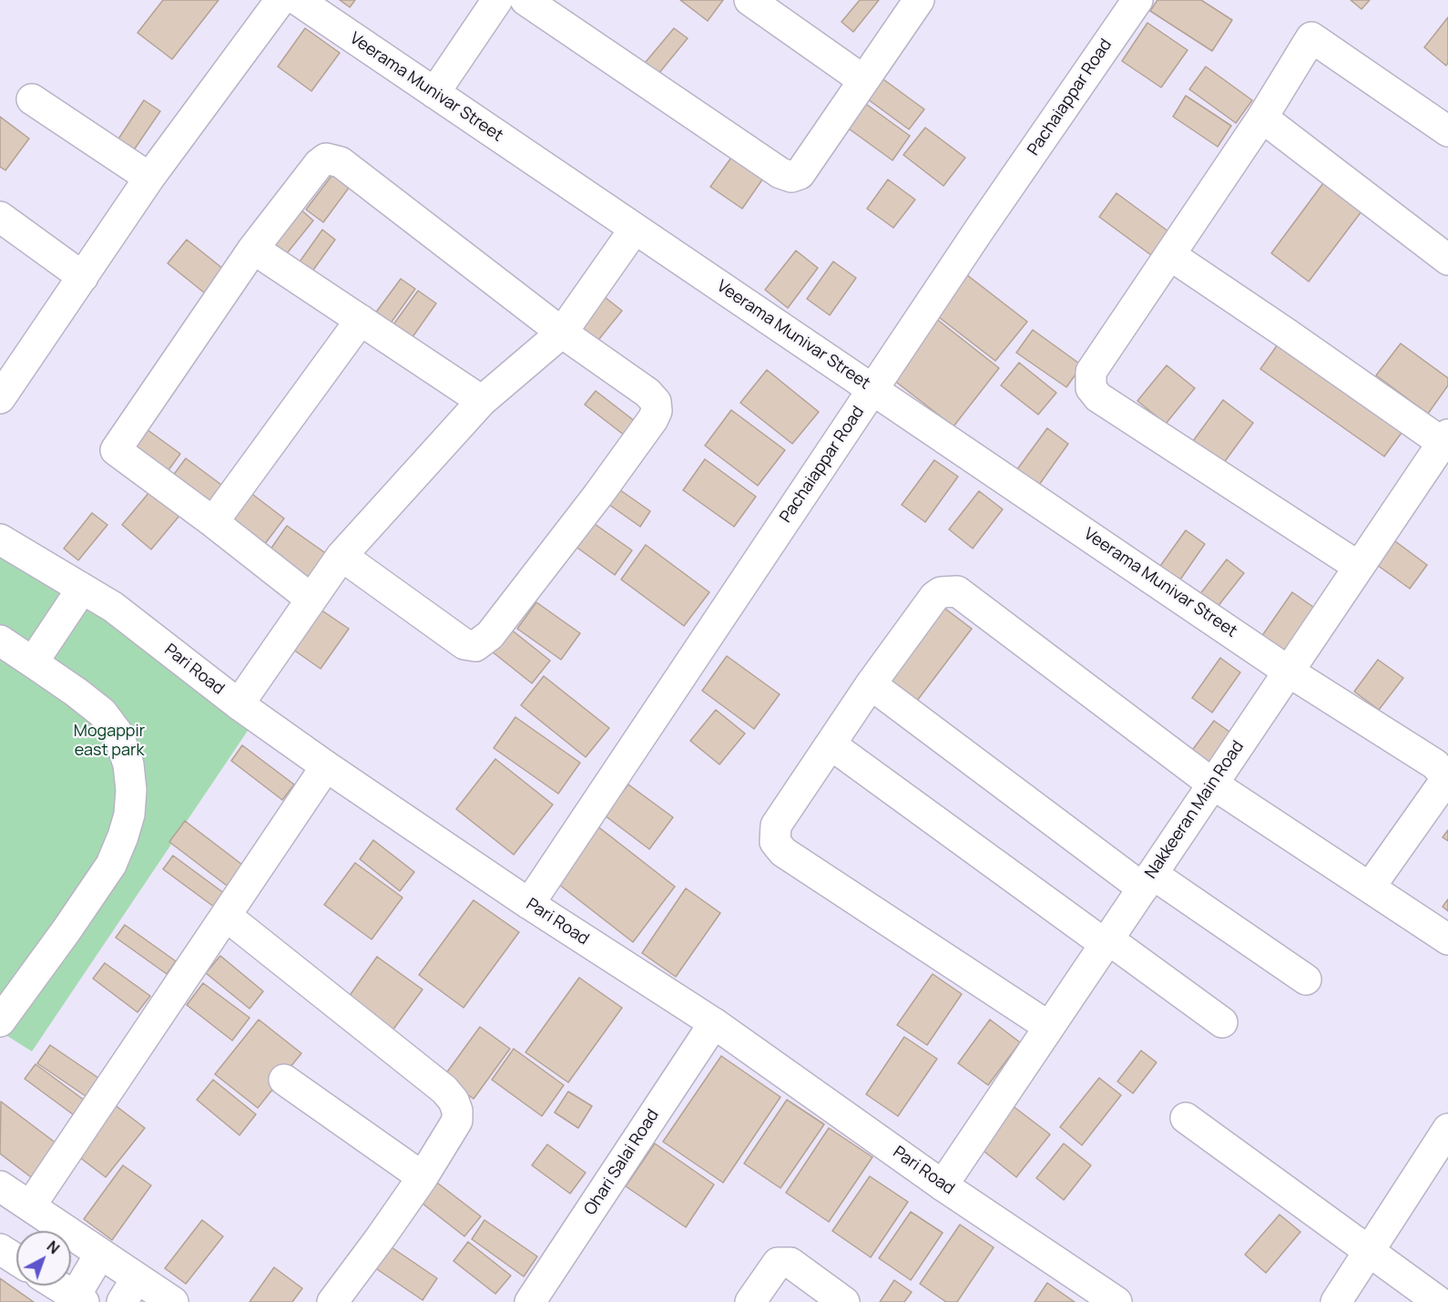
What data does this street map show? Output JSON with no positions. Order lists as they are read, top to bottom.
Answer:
{
  "streets": {
    "street": [
      "Veerama Munivar Street",
      "Pachaiappar Road",
      "Pari Road",
      "Nakkeeran Main Road",
      "Ohari Salai Road"
    ]
  },
  "crossings": [
    ["Veerama Munivar Street", "Pachaiappar Road"],
    ["Veerama Munivar Street", "Nakkeeran Main Road"],
    ["Pachaiappar Road", "Pari Road"],
    ["Pari Road", "Nakkeeran Main Road"],
    ["Pari Road", "Ohari Salai Road"]
  ],
  "parks": ["Mogappir east park"],
  "north": "top right"
}
